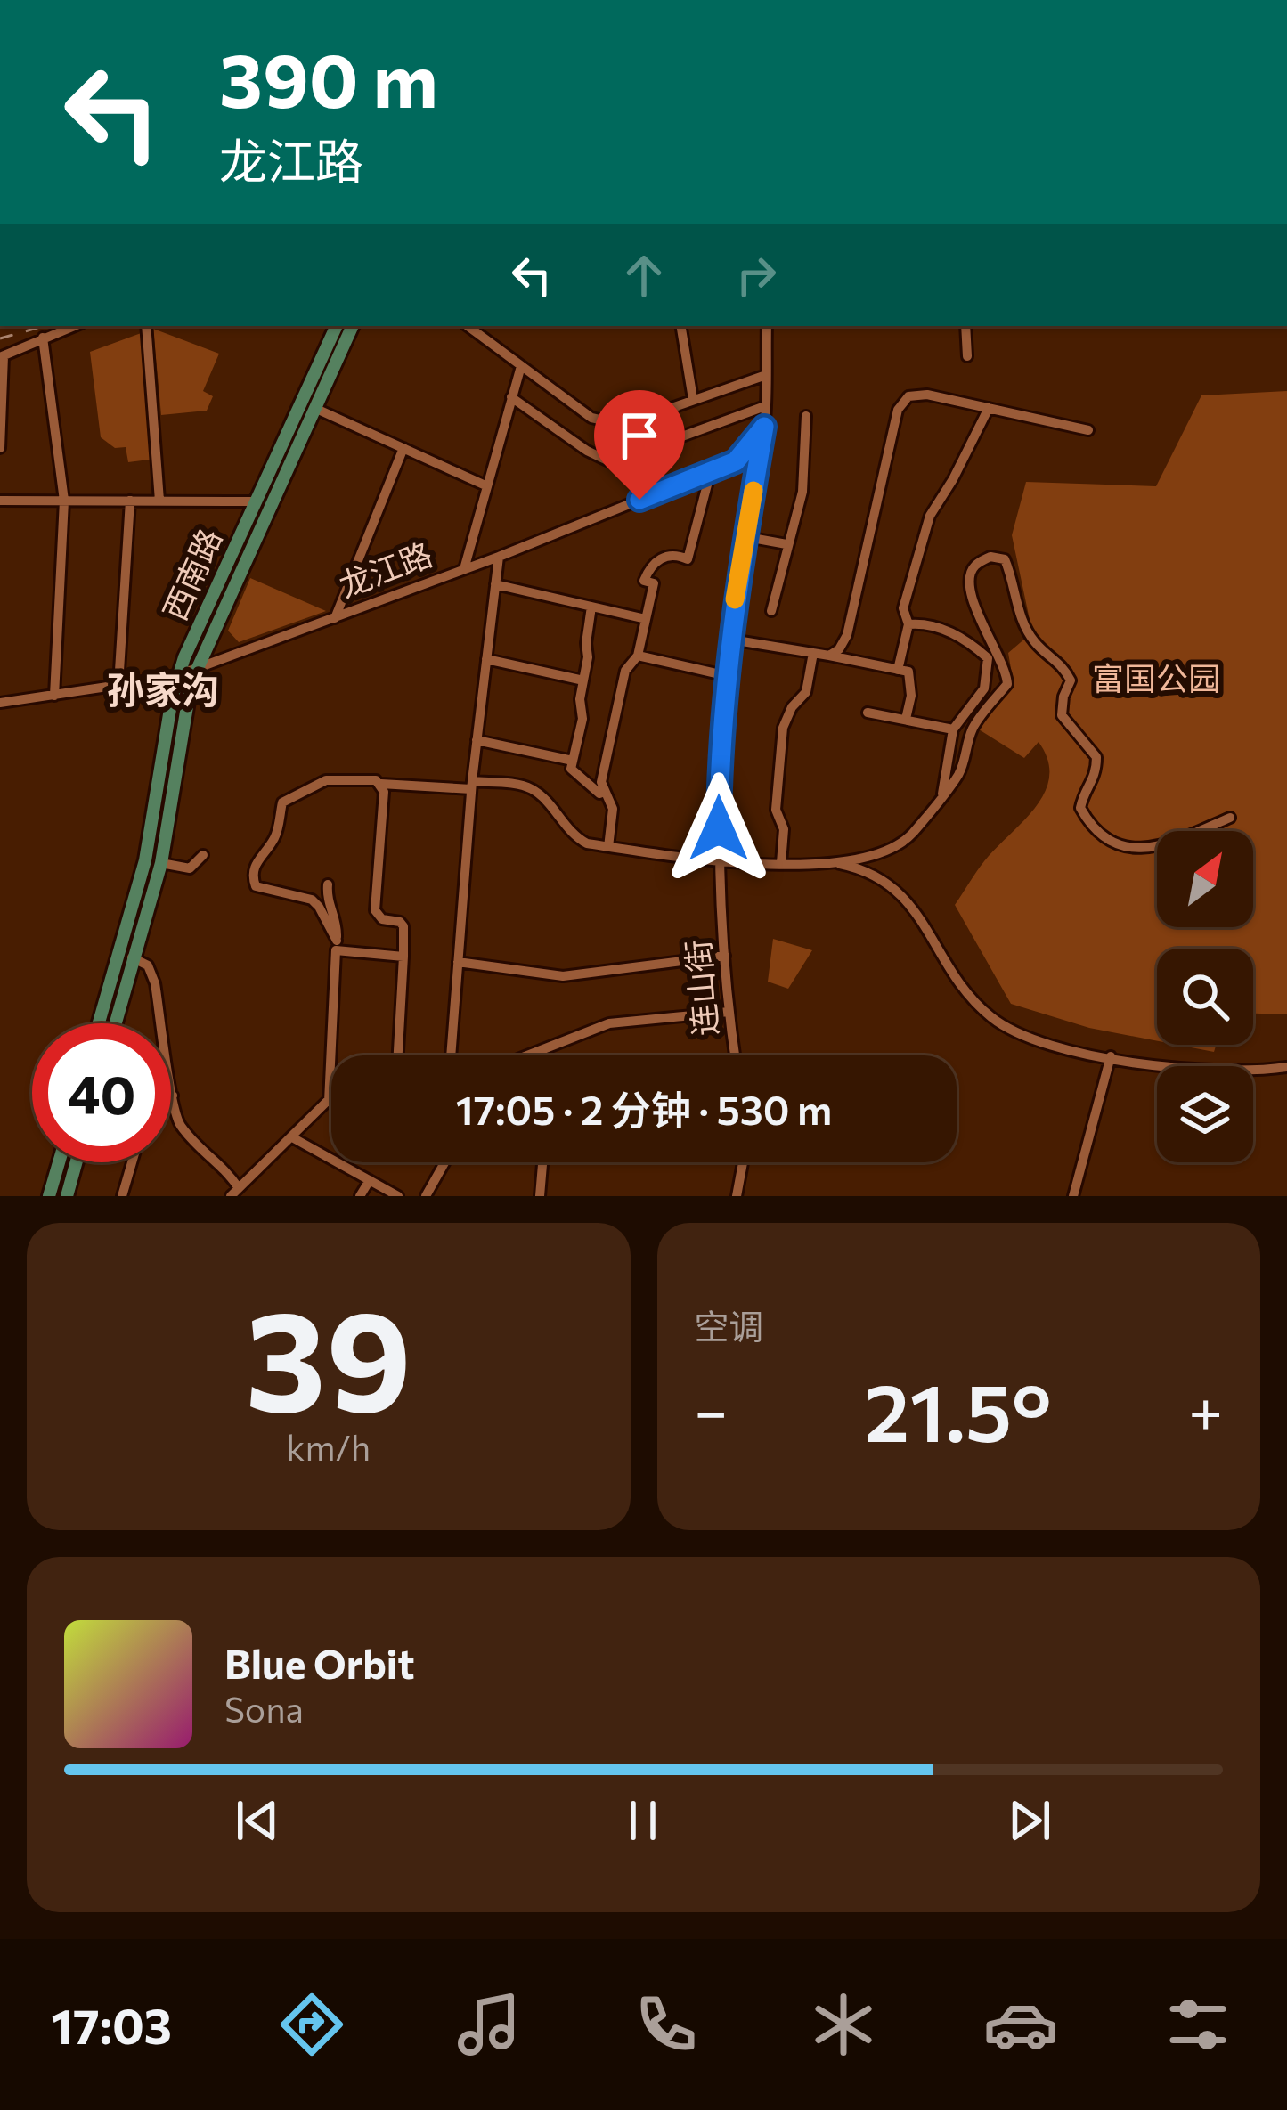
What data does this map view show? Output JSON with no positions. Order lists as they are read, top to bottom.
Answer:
{
  "streets": {
    "main road": ["西南路"],
    "street": ["龙江路", "连山街"]
  },
  "crossings": [
    ["龙江路", "西南路"],
    ["龙江路", "连山街"]
  ],
  "districts": ["孙家沟"],
  "parks": ["富国公园"],
  "north": "top right",
  "page": {
    "turn": ["390 m", "龙江路"],
    "limit": "40",
    "trip": "17:05 · 2 分钟 · 530 m",
    "tile": [
      ["39", "km/h"],
      "空调"
    ],
    "heat": ["−", "21.5°", "+"],
    "song": ["Blue Orbit", "Sona"],
    "tabs": "17:03"
  }
}
